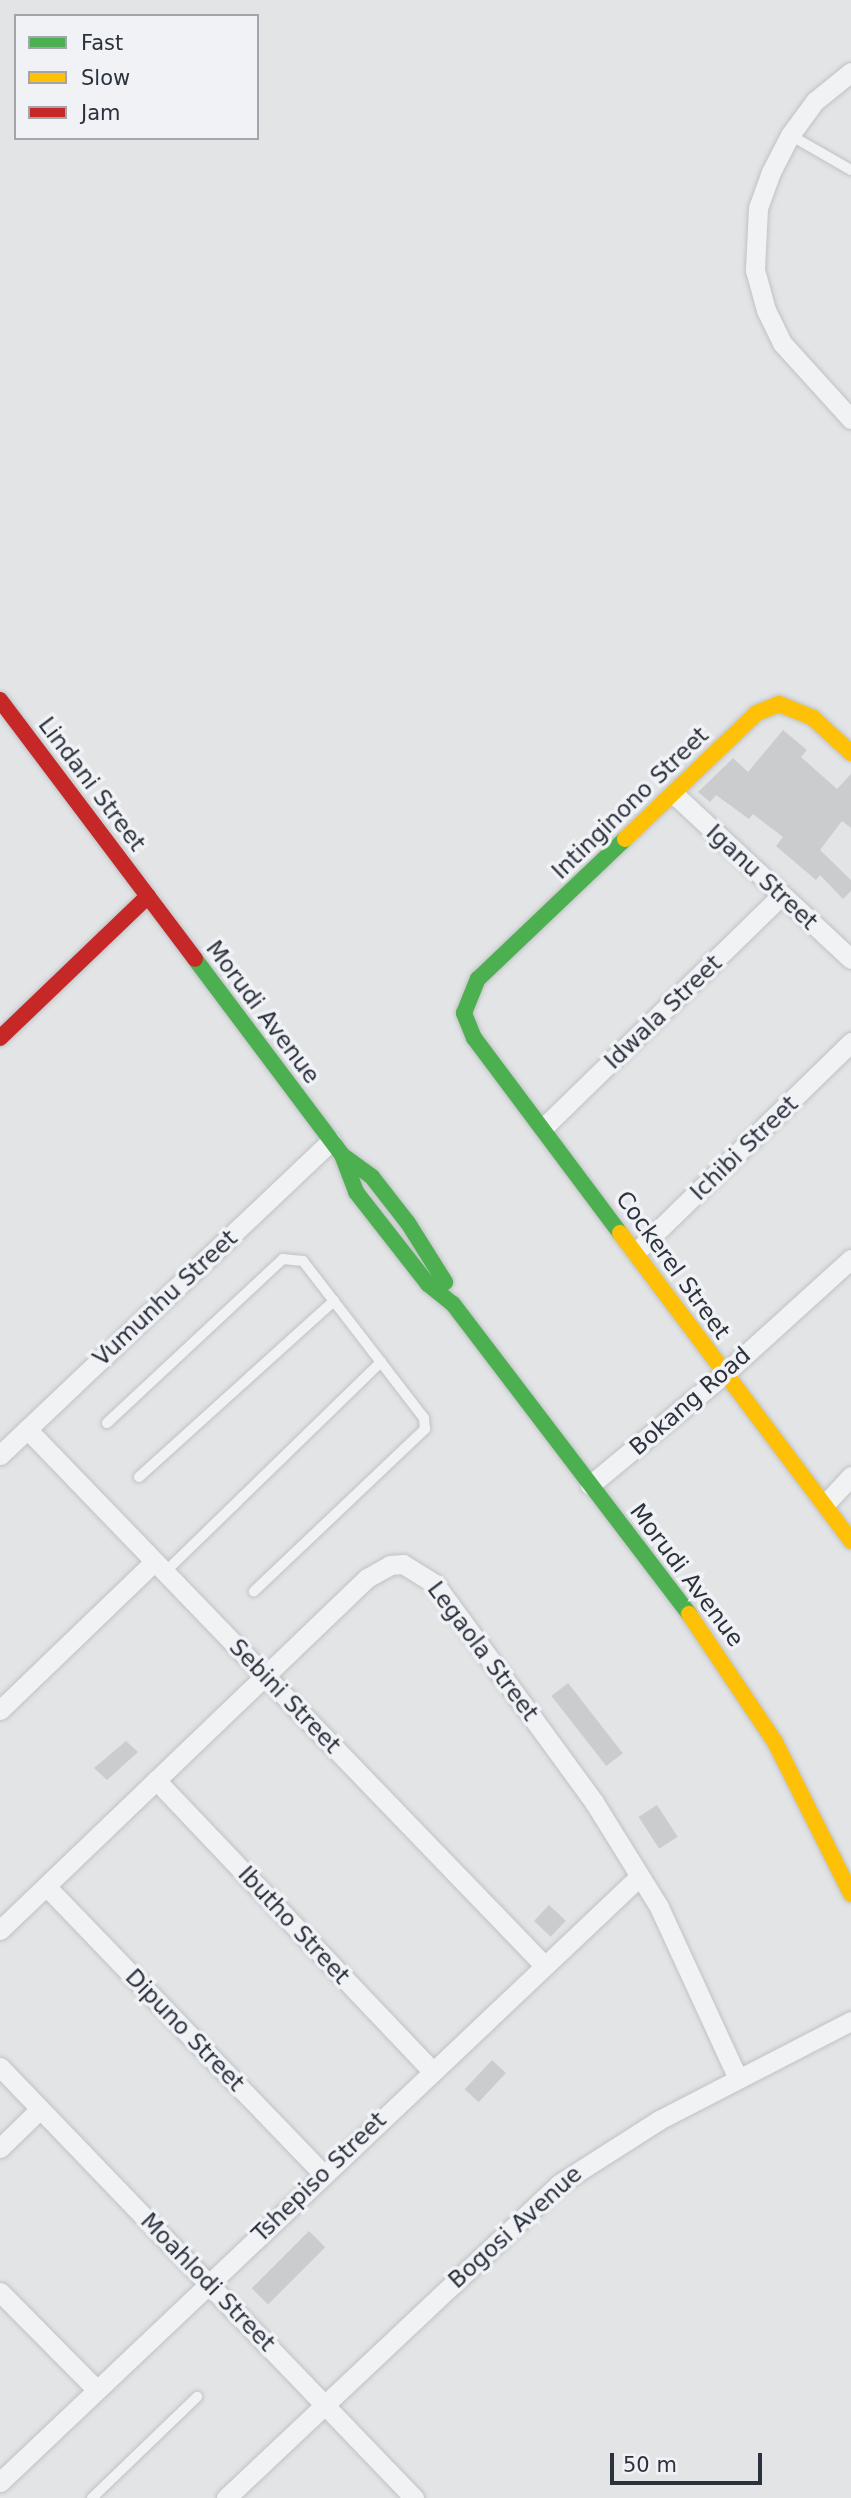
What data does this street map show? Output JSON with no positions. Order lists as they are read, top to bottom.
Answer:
{
  "streets": {
    "street": [
      "Lindani Street",
      "Intinginono Street",
      "Iganu Street",
      "Morudi Avenue",
      "Idwala Street",
      "Ichibi Street",
      "Cockerel Street",
      "Vumunhu Street",
      "Bokang Road",
      "Legaola Street",
      "Sebini Street",
      "Ibutho Street",
      "Dipuno Street",
      "Tshepiso Street",
      "Bogosi Avenue",
      "Moahlodi Street"
    ]
  },
  "crossings": [
    ["Lindani Street", "Morudi Avenue"],
    ["Intinginono Street", "Iganu Street"],
    ["Intinginono Street", "Cockerel Street"],
    ["Iganu Street", "Idwala Street"],
    ["Morudi Avenue", "Vumunhu Street"],
    ["Morudi Avenue", "Bokang Road"],
    ["Idwala Street", "Cockerel Street"],
    ["Ichibi Street", "Cockerel Street"],
    ["Cockerel Street", "Bokang Road"],
    ["Vumunhu Street", "Sebini Street"],
    ["Legaola Street", "Sebini Street"],
    ["Legaola Street", "Ibutho Street"],
    ["Legaola Street", "Dipuno Street"],
    ["Legaola Street", "Tshepiso Street"],
    ["Legaola Street", "Bogosi Avenue"],
    ["Sebini Street", "Tshepiso Street"],
    ["Ibutho Street", "Tshepiso Street"],
    ["Dipuno Street", "Tshepiso Street"],
    ["Tshepiso Street", "Moahlodi Street"],
    ["Bogosi Avenue", "Moahlodi Street"]
  ],
  "legend": ["Fast", "Slow", "Jam"],
  "scale_bar": "50 m"
}
